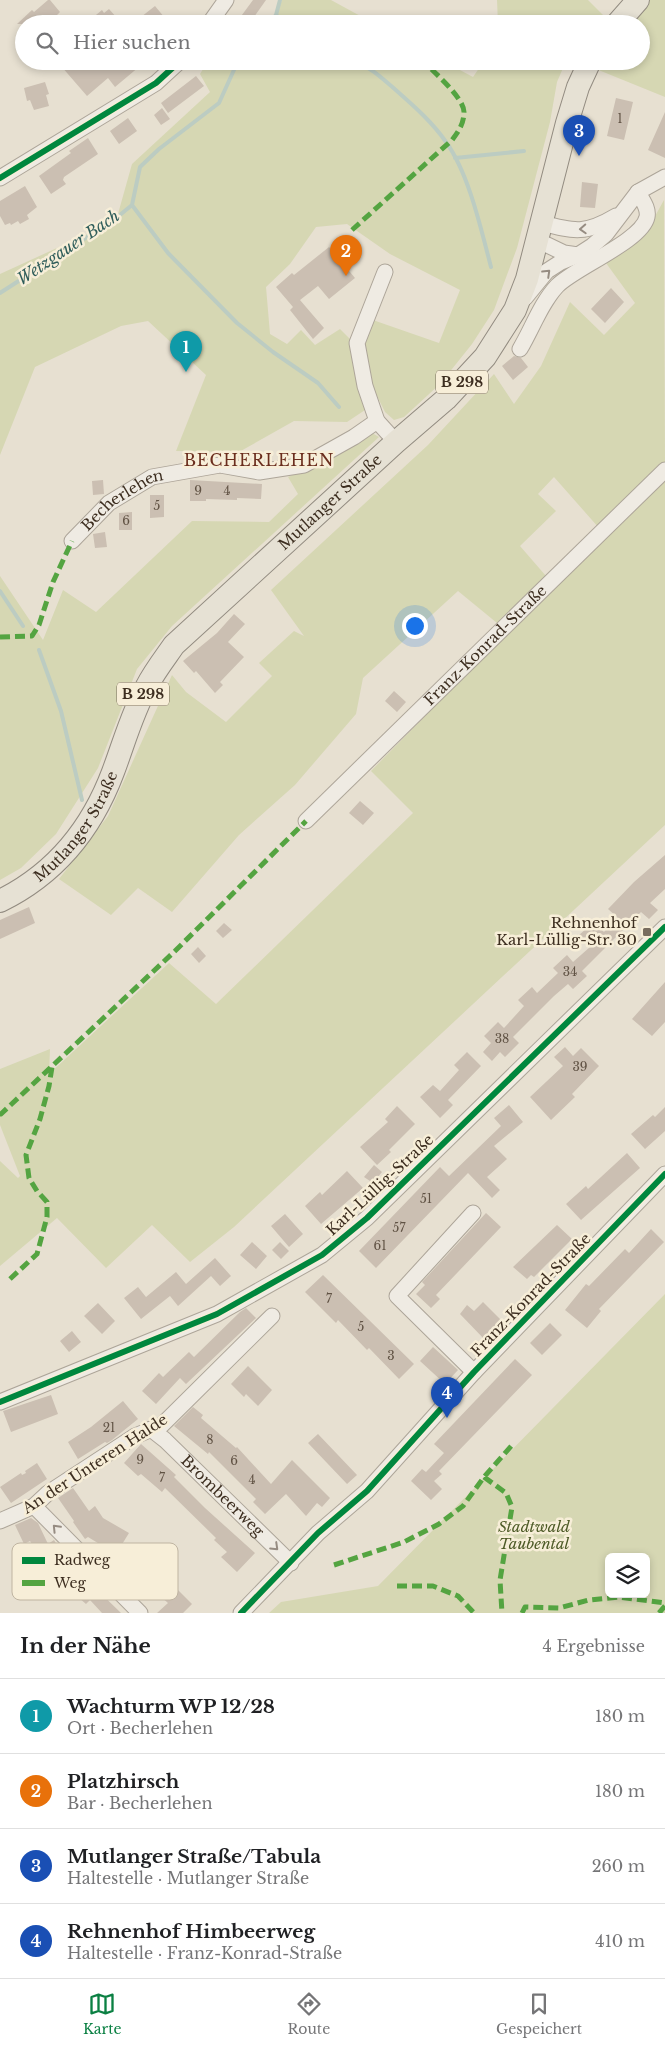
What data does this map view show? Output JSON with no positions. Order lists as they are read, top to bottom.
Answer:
{
  "streets": {
    "main road": ["B 298", "Mutlanger Straße"],
    "street": [
      "Becherlehen",
      "Franz-Konrad-Straße",
      "Karl-Lüllig-Straße",
      "An der Unteren Halde",
      "Brombeerweg"
    ]
  },
  "crossings": [
    ["Franz-Konrad-Straße", "Brombeerweg"],
    ["An der Unteren Halde", "Brombeerweg"]
  ],
  "one_way": ["Brombeerweg"],
  "districts": ["BECHERLEHEN"],
  "water": ["Wetzgauer Bach"],
  "parks": ["Stadtwald Taubental"],
  "places": {
    "transit": ["Rehnenhof Karl-Lüllig-Str. 30"]
  },
  "house_numbers": [
    "1",
    "9",
    "4",
    "5",
    "6",
    "34",
    "38",
    "39",
    "51",
    "57",
    "61",
    "7",
    "5",
    "3",
    "21",
    "8",
    "9",
    "6",
    "7",
    "4"
  ],
  "legend": ["Radweg", "Weg"],
  "page": {
    "search": "Hier suchen",
    "pins": [
      "3",
      "2",
      "1",
      "4"
    ],
    "heading": ["In der Nähe", "4 Ergebnisse"],
    "list": [
      {
        "mark": "1",
        "name": "Wachturm WP 12/28",
        "note": "Ort · Becherlehen",
        "value": "180 m"
      },
      {
        "mark": "2",
        "name": "Platzhirsch",
        "note": "Bar · Becherlehen",
        "value": "180 m"
      },
      {
        "mark": "3",
        "name": "Mutlanger Straße/Tabula",
        "note": "Haltestelle · Mutlanger Straße",
        "value": "260 m"
      },
      {
        "mark": "4",
        "name": "Rehnenhof Himbeerweg",
        "note": "Haltestelle · Franz-Konrad-Straße",
        "value": "410 m"
      }
    ],
    "nav": ["Karte", "Route", "Gespeichert"]
  }
}
